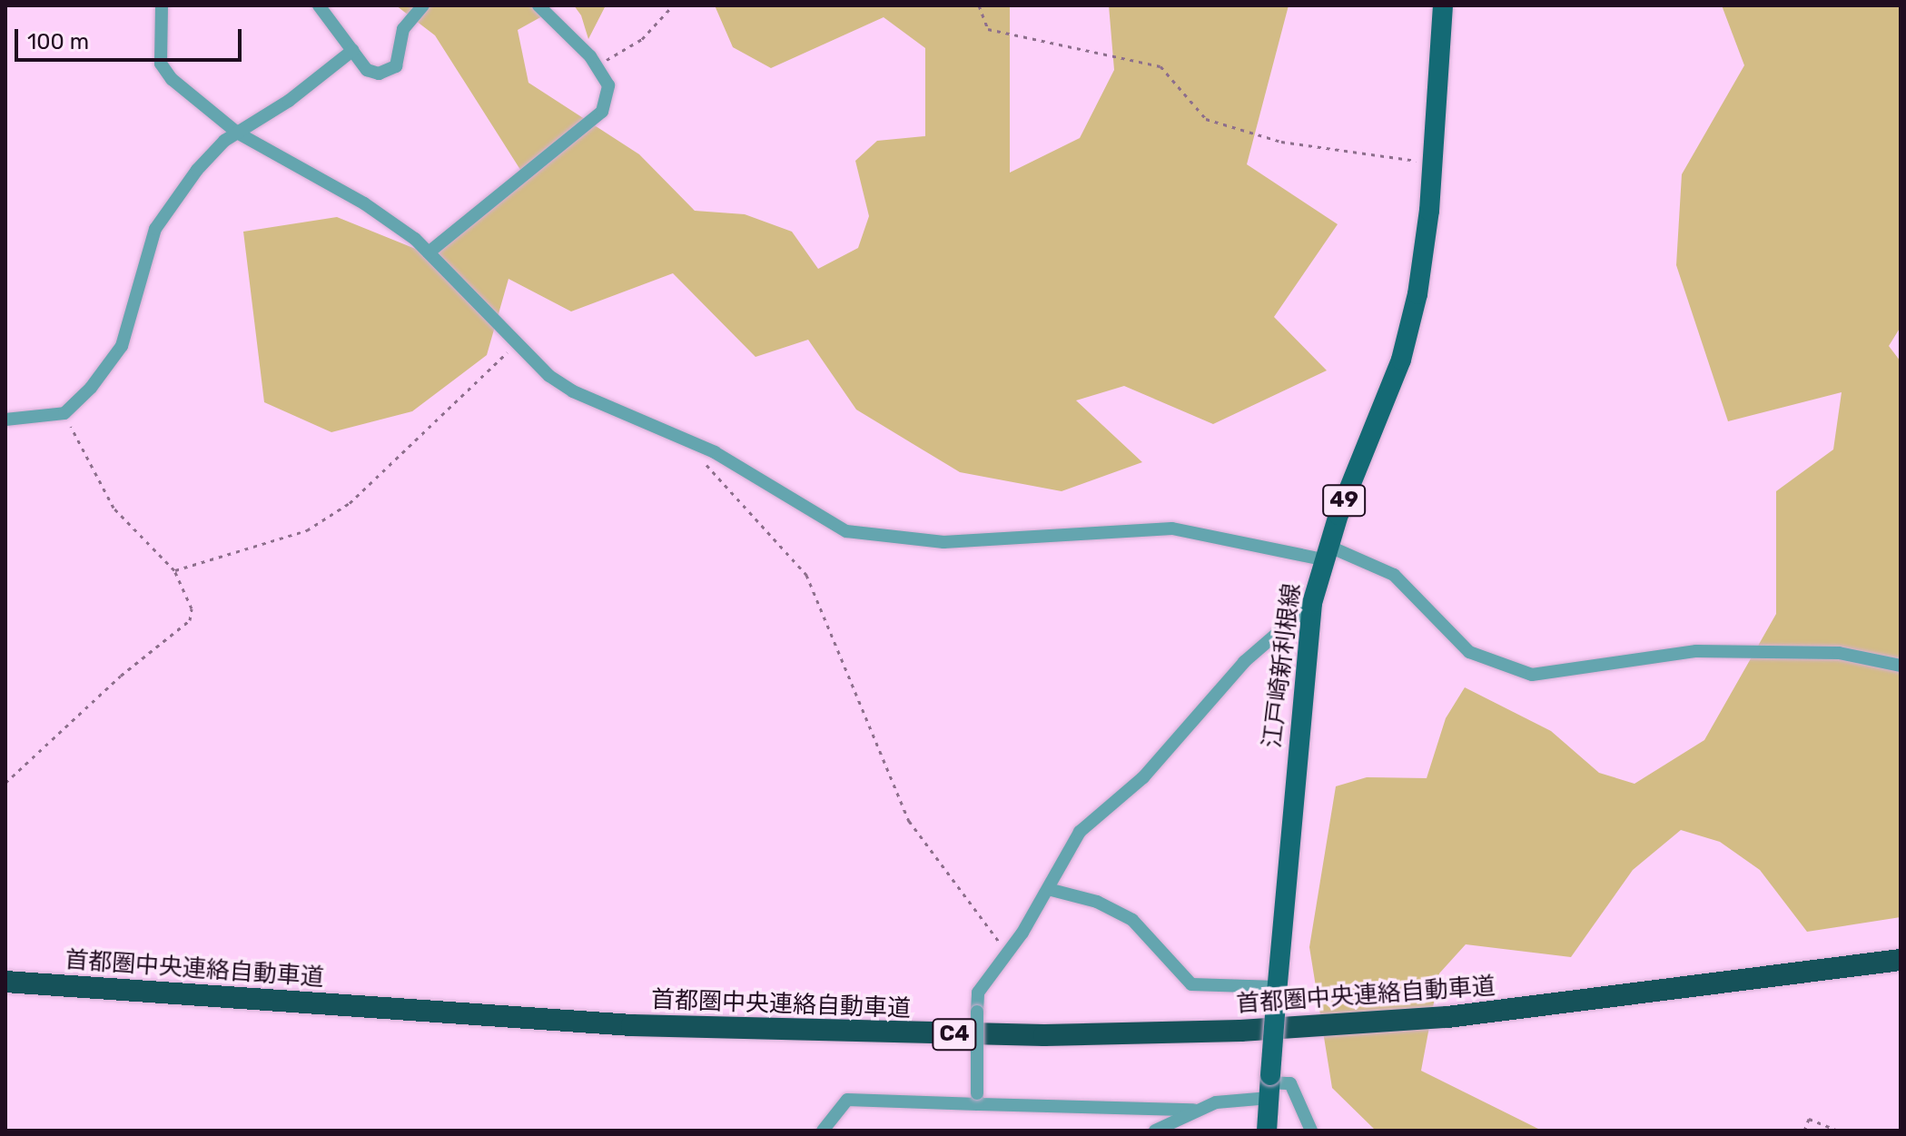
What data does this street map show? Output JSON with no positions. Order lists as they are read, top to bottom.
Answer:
{
  "streets": {
    "highway": ["首都圏中央連絡自動車道", "C4"],
    "main road": ["49", "江戸崎新利根線"]
  },
  "scale_bar": "100 m"
}
